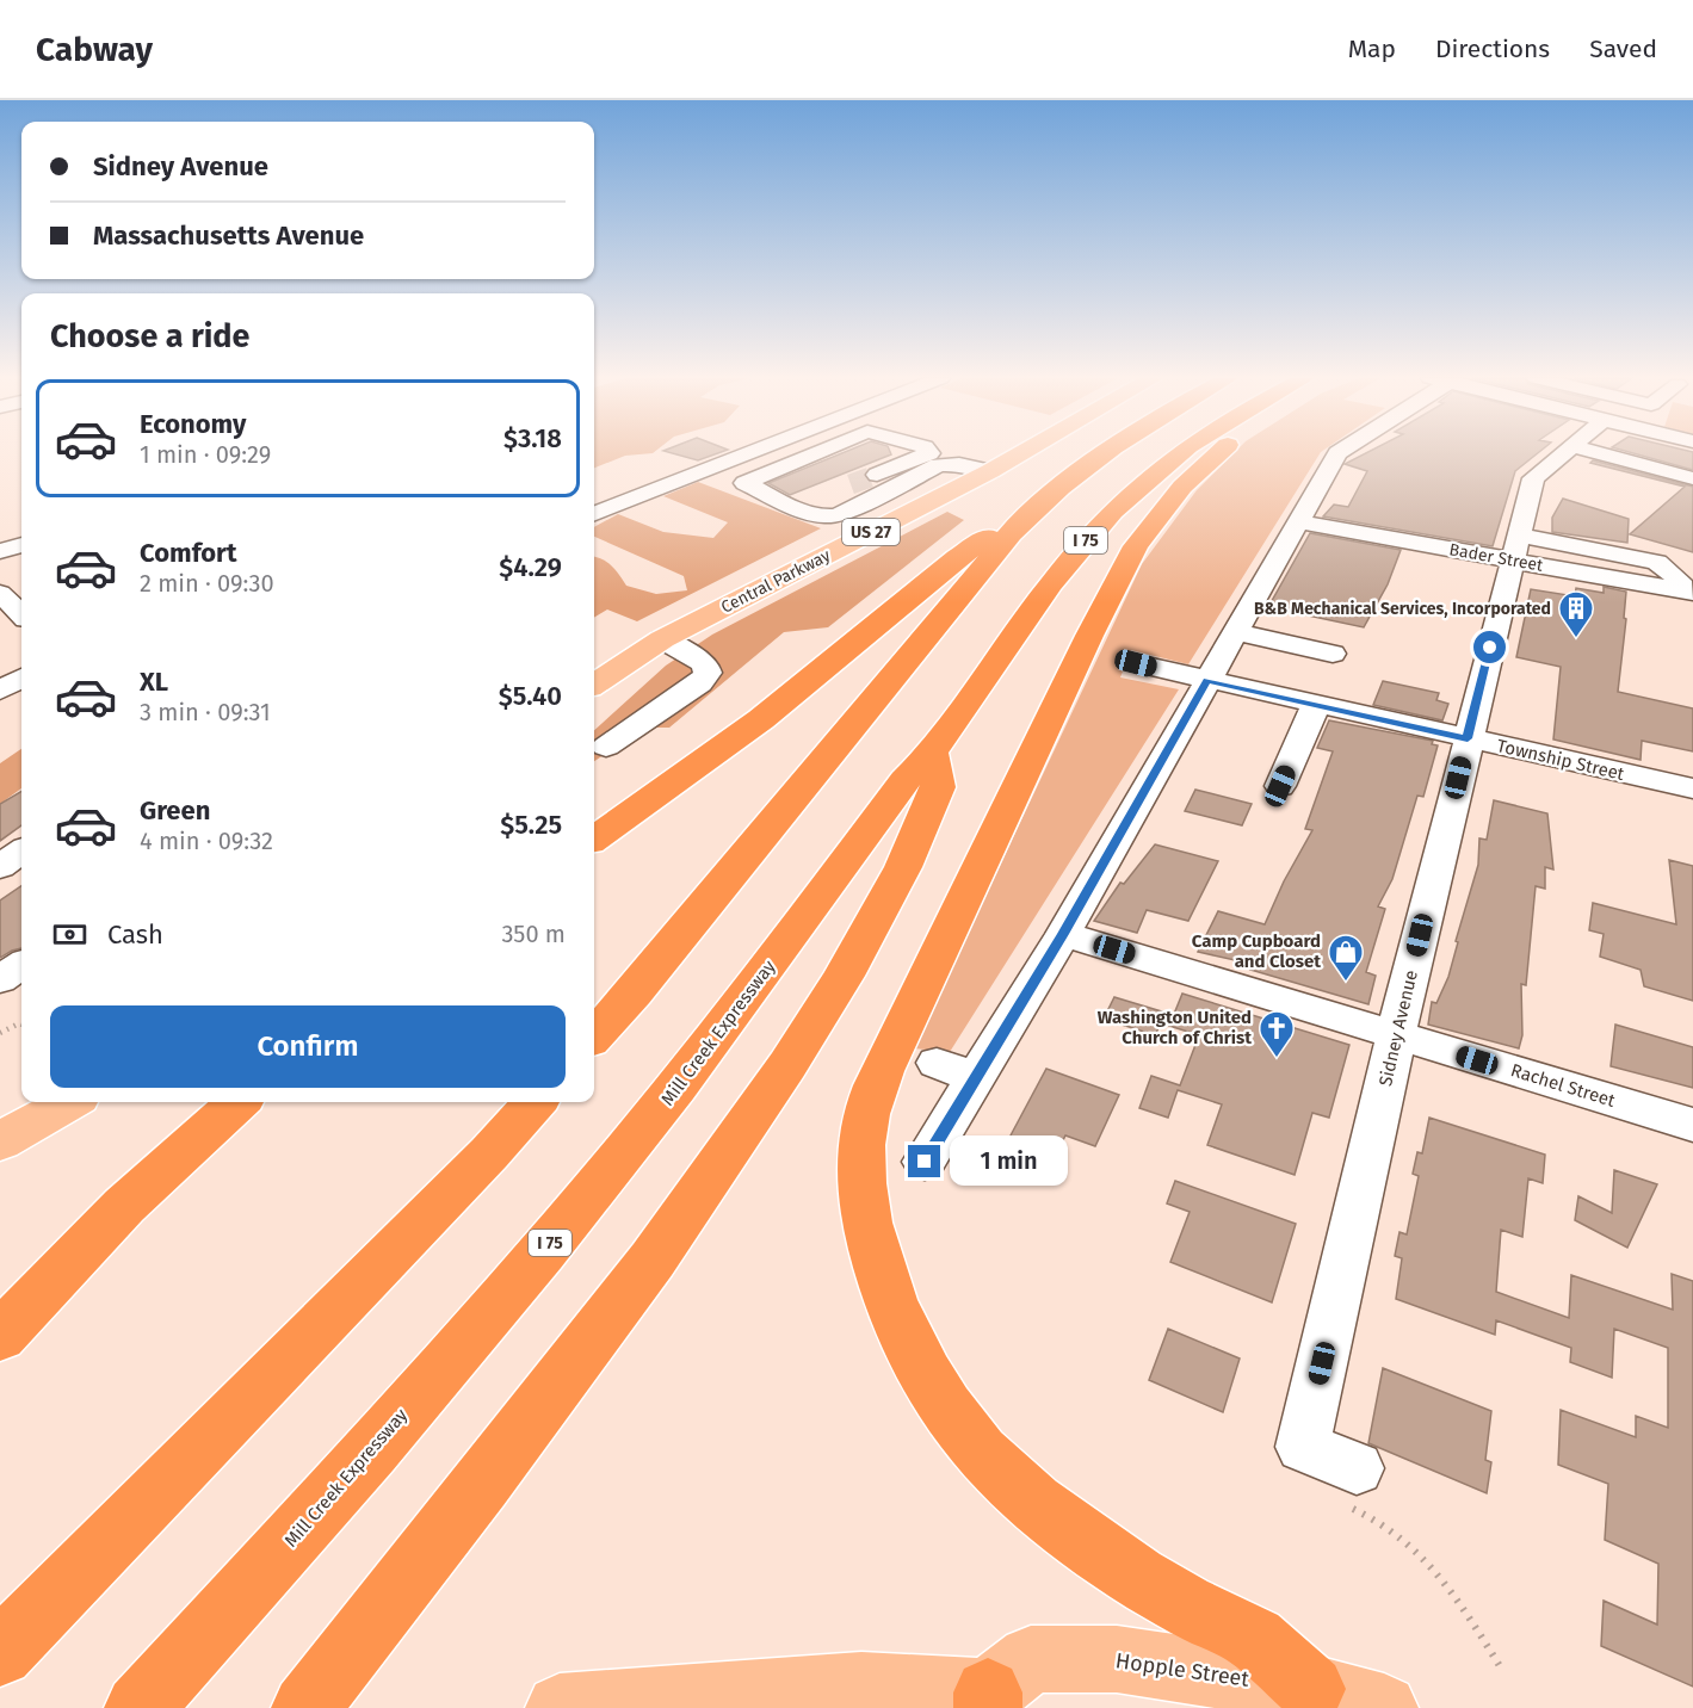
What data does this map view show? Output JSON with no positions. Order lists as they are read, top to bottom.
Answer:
{
  "streets": {
    "highway": ["I 75", "Mill Creek Expressway"],
    "main road": ["US 27", "Central Parkway", "Hopple Street"],
    "street": [
      "Bader Street",
      "Township Street",
      "Sidney Avenue",
      "Rachel Street"
    ]
  },
  "crossings": [
    ["Bader Street", "Sidney Avenue"],
    ["Township Street", "Sidney Avenue"],
    ["Sidney Avenue", "Rachel Street"]
  ],
  "places": {
    "building": ["B&B Mechanical Services, Incorporated"],
    "shop": ["Camp Cupboard and Closet"],
    "church": ["Washington United Church of Christ"]
  },
  "page": {
    "header": "Cabway",
    "nav": ["Map", "Directions", "Saved"],
    "banner": ["Sidney Avenue", "Massachusetts Avenue"],
    "heading": "Choose a ride",
    "list": [
      {
        "name": "Economy",
        "note": "1 min · 09:29",
        "value": "$3.18"
      },
      {
        "name": "Comfort",
        "note": "2 min · 09:30",
        "value": "$4.29"
      },
      {
        "name": "XL",
        "note": "3 min · 09:31",
        "value": "$5.40"
      },
      {
        "name": "Green",
        "note": "4 min · 09:32",
        "value": "$5.25"
      }
    ],
    "pay": ["Cash", "350 m"],
    "buttons": "Confirm",
    "bubble": "1 min"
  }
}
